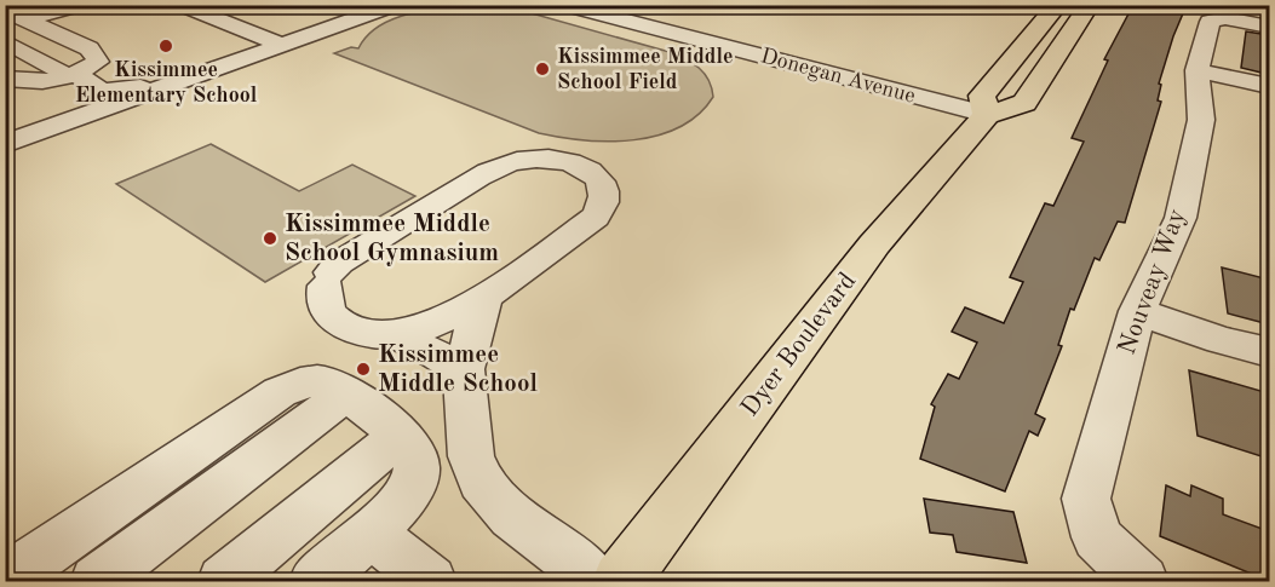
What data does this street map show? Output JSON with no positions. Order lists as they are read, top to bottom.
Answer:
{
  "streets": {
    "main road": ["Dyer Boulevard"],
    "street": ["Donegan Avenue", "Nouveay Way"]
  },
  "crossings": [
    ["Donegan Avenue", "Dyer Boulevard"]
  ],
  "places": [
    "Kissimmee Elementary School",
    "Kissimmee Middle School Field",
    "Kissimmee Middle School Gymnasium",
    "Kissimmee Middle School"
  ]
}
